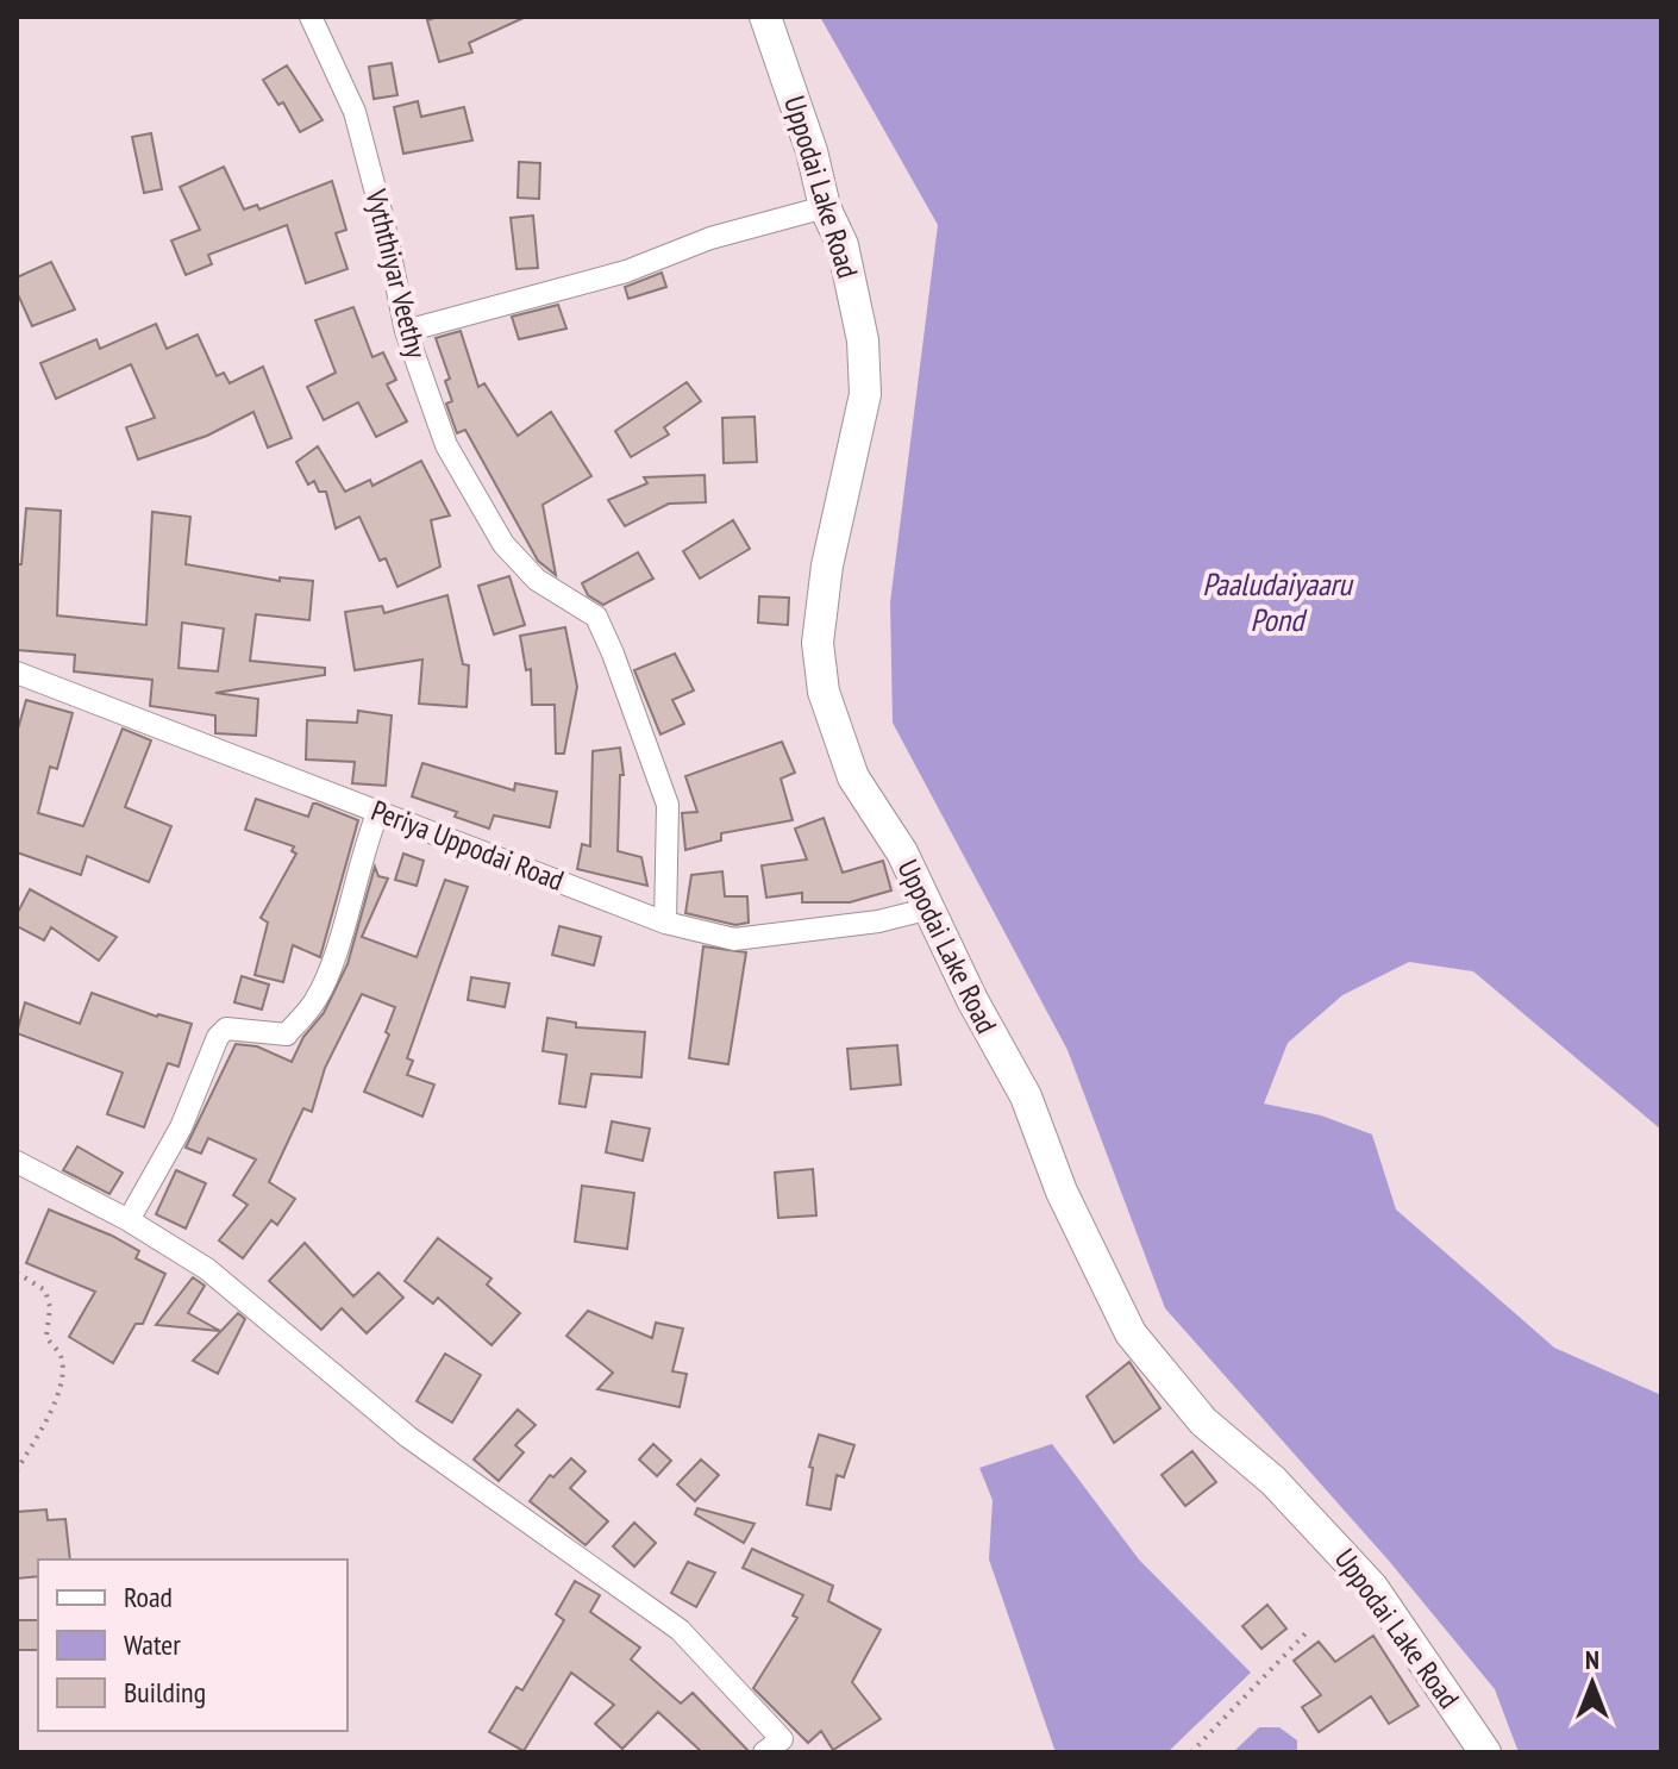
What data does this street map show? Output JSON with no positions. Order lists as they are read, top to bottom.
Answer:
{
  "streets": {
    "street": ["Uppodai Lake Road", "Vyththiyar Veethy", "Periya Uppodai Road"]
  },
  "crossings": [
    ["Uppodai Lake Road", "Periya Uppodai Road"],
    ["Vyththiyar Veethy", "Periya Uppodai Road"]
  ],
  "water": ["Paaludaiyaaru Pond"],
  "legend": ["Road", "Water", "Building"],
  "north": "top"
}
